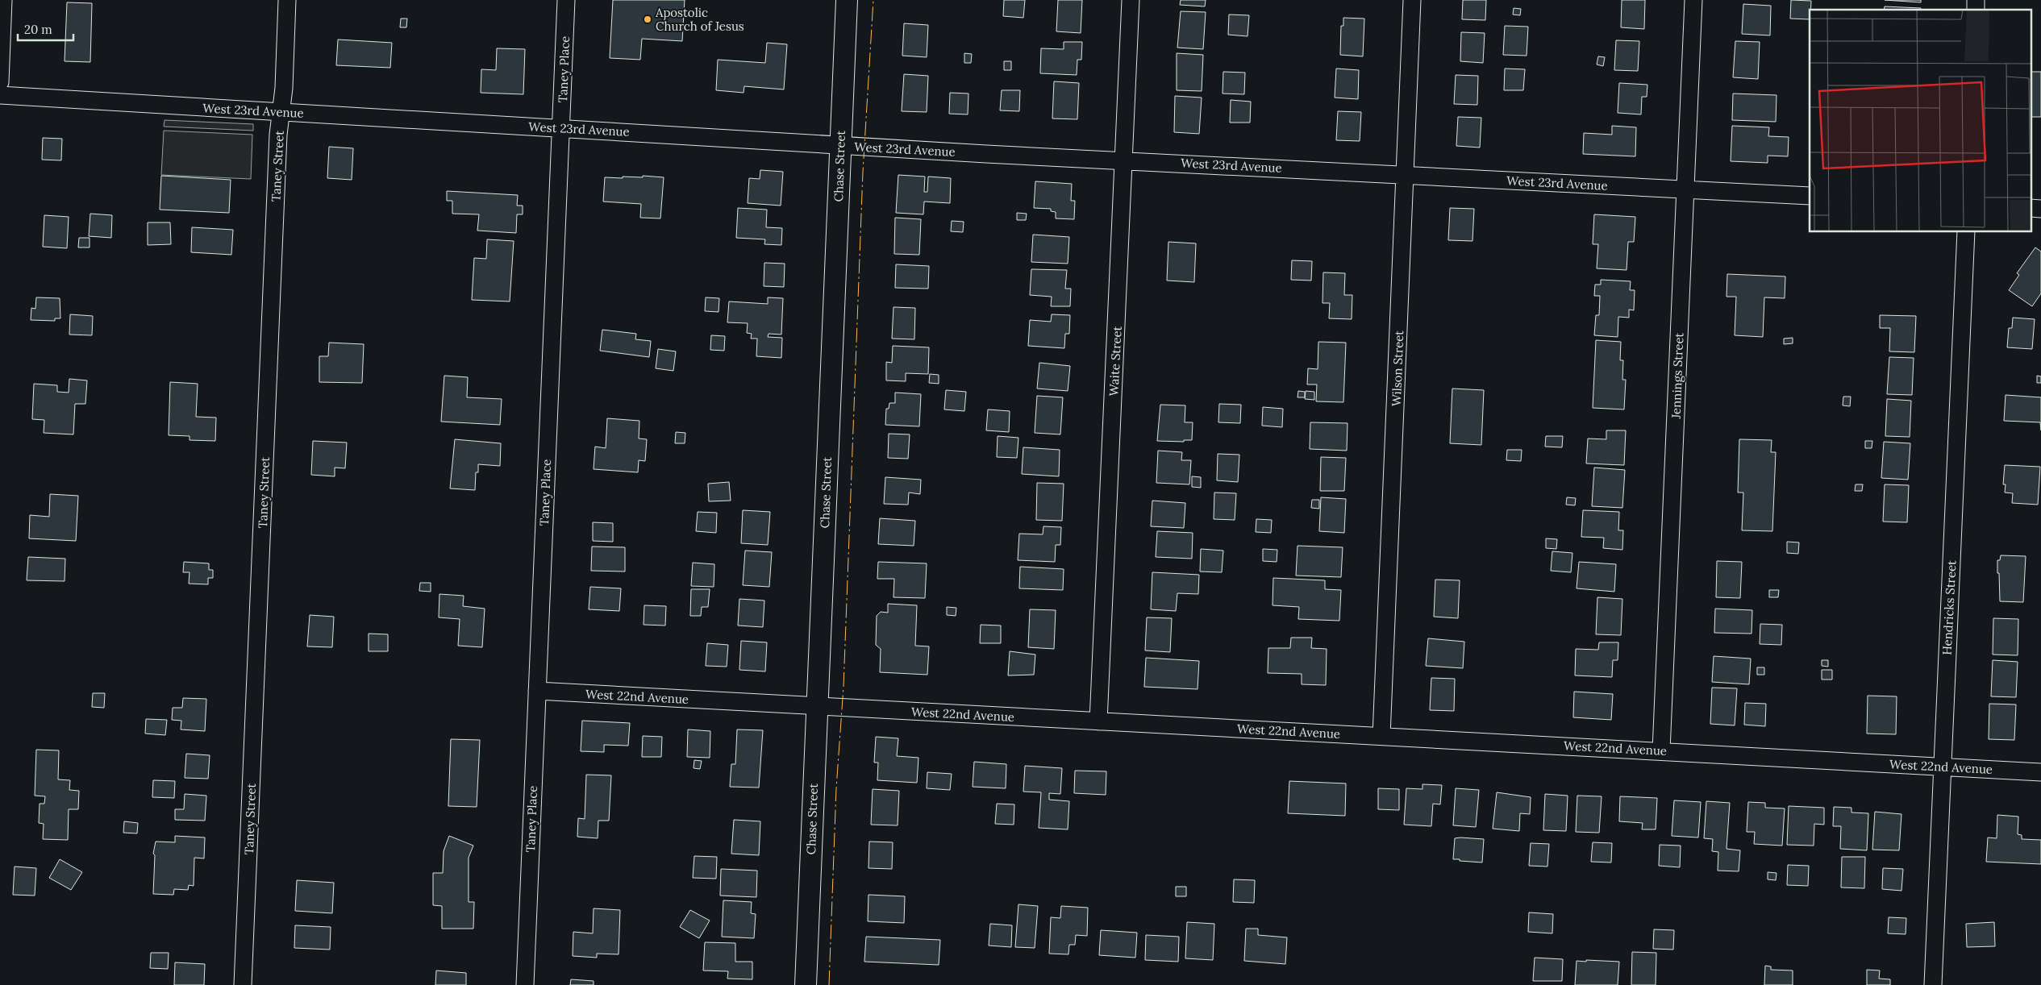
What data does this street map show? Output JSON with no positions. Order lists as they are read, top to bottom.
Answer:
{
  "streets": {
    "street": [
      "Taney Place",
      "West 23rd Avenue",
      "Taney Street",
      "Chase Street",
      "Waite Street",
      "Wilson Street",
      "Jennings Street",
      "Hendricks Street",
      "West 22nd Avenue"
    ]
  },
  "crossings": [
    ["Taney Place", "West 23rd Avenue"],
    ["Taney Place", "West 22nd Avenue"],
    ["West 23rd Avenue", "Taney Street"],
    ["West 23rd Avenue", "Chase Street"],
    ["West 23rd Avenue", "Waite Street"],
    ["West 23rd Avenue", "Wilson Street"],
    ["West 23rd Avenue", "Jennings Street"],
    ["Chase Street", "West 22nd Avenue"],
    ["Waite Street", "West 22nd Avenue"],
    ["Wilson Street", "West 22nd Avenue"],
    ["Jennings Street", "West 22nd Avenue"],
    ["Hendricks Street", "West 22nd Avenue"]
  ],
  "places": ["Apostolic Church of Jesus"],
  "scale_bar": "20 m"
}
